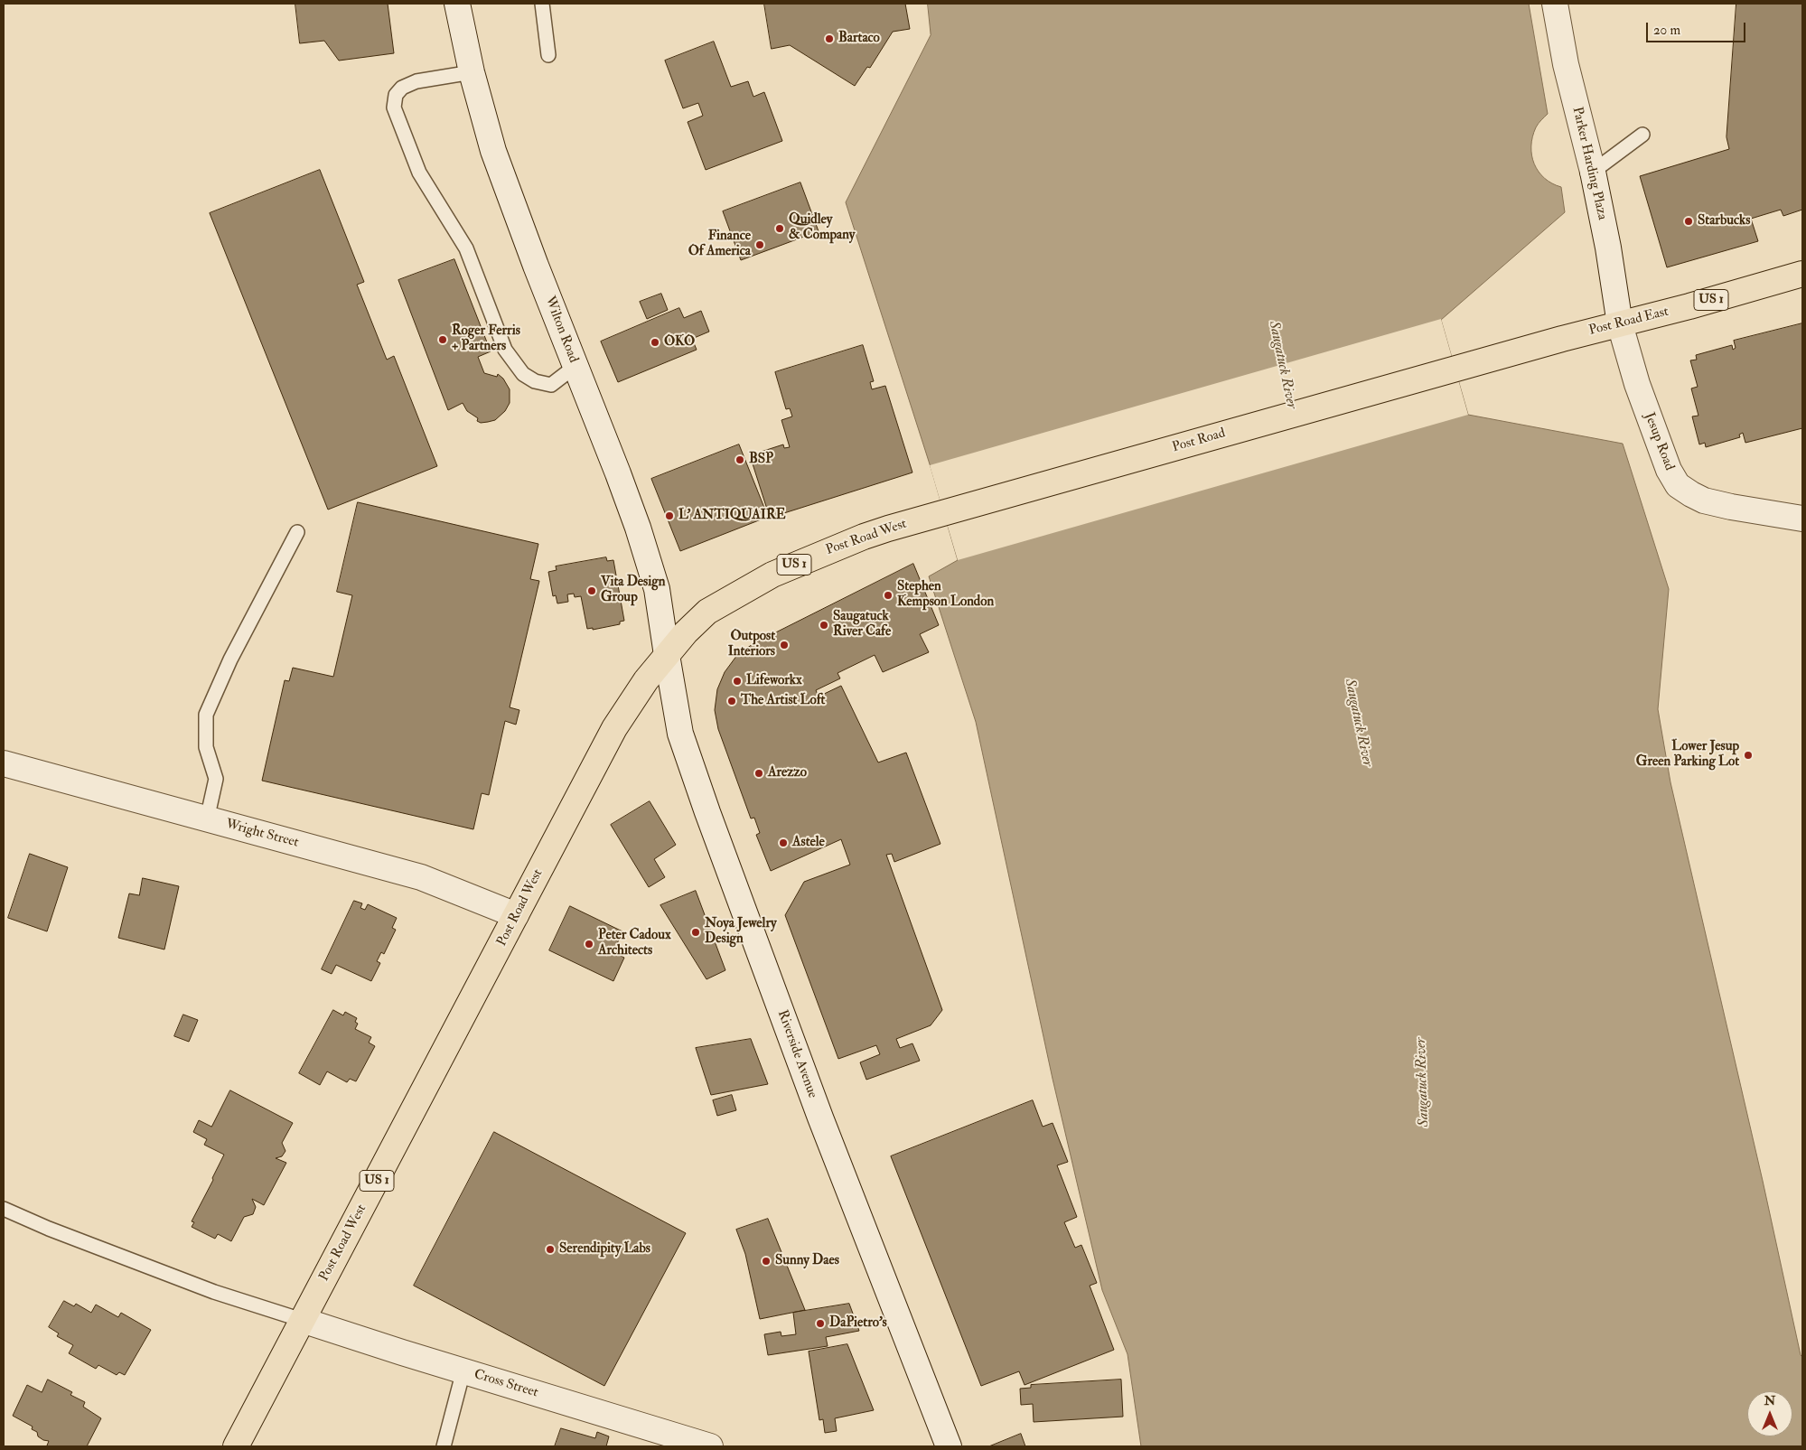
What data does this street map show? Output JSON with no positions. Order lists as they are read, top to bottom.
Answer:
{
  "streets": {
    "main road": [
      "US 1",
      "Post Road East",
      "Post Road",
      "Post Road West"
    ],
    "street": [
      "Parker Harding Plaza",
      "Wilton Road",
      "Jesup Road",
      "Wright Street",
      "Riverside Avenue",
      "Cross Street"
    ]
  },
  "crossings": [
    ["Parker Harding Plaza", "Post Road East"],
    ["Parker Harding Plaza", "Jesup Road"],
    ["Post Road East", "Post Road"],
    ["Post Road East", "Jesup Road"],
    ["Wilton Road", "Post Road West"],
    ["Wilton Road", "Riverside Avenue"],
    ["Post Road", "Post Road West"],
    ["Post Road West", "Wright Street"],
    ["Post Road West", "Riverside Avenue"],
    ["Post Road West", "Cross Street"]
  ],
  "water": ["Saugatuck River"],
  "places": [
    "Bartaco",
    "Starbucks",
    "Quidley & Company",
    "Finance Of America",
    "Roger Ferris + Partners",
    "OKO",
    "BSP",
    "L' ANTIQUAIRE",
    "Vita Design Group",
    "Stephen Kempson London",
    "Saugatuck River Cafe",
    "Outpost Interiors",
    "Lifeworkx",
    "The Artist Loft",
    "Lower Jesup Green Parking Lot",
    "Arezzo",
    "Astele",
    "Noya Jewelry Design",
    "Peter Cadoux Architects",
    "Serendipity Labs",
    "Sunny Daes",
    "DaPietro's"
  ],
  "scale_bar": "20 m",
  "north": "top"
}
